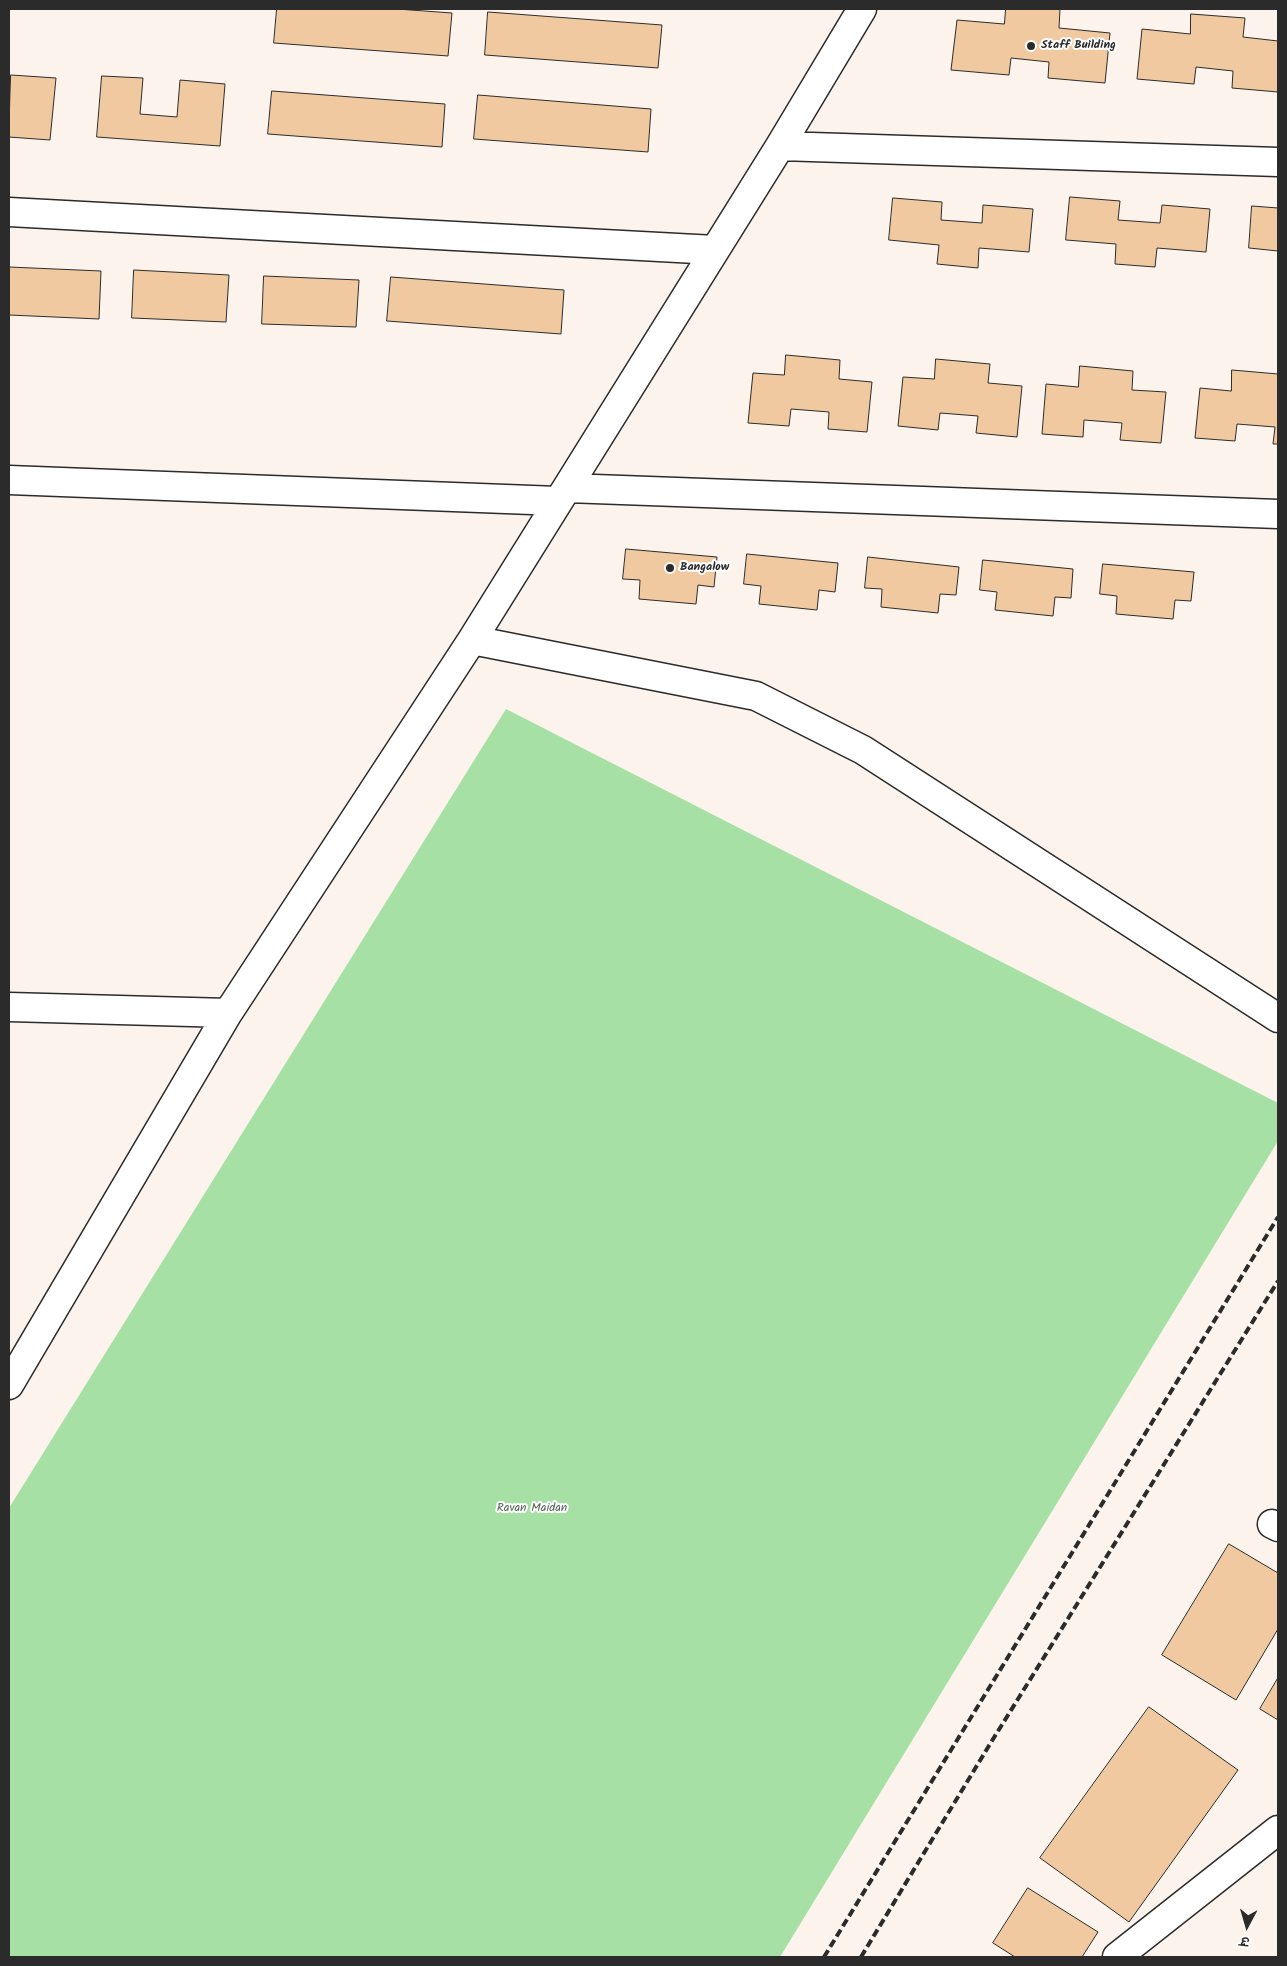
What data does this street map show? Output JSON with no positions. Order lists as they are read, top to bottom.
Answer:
{
  "parks": ["Ravan Maidan"],
  "places": ["Staff Building", "Bangalow"],
  "north": "bottom"
}
